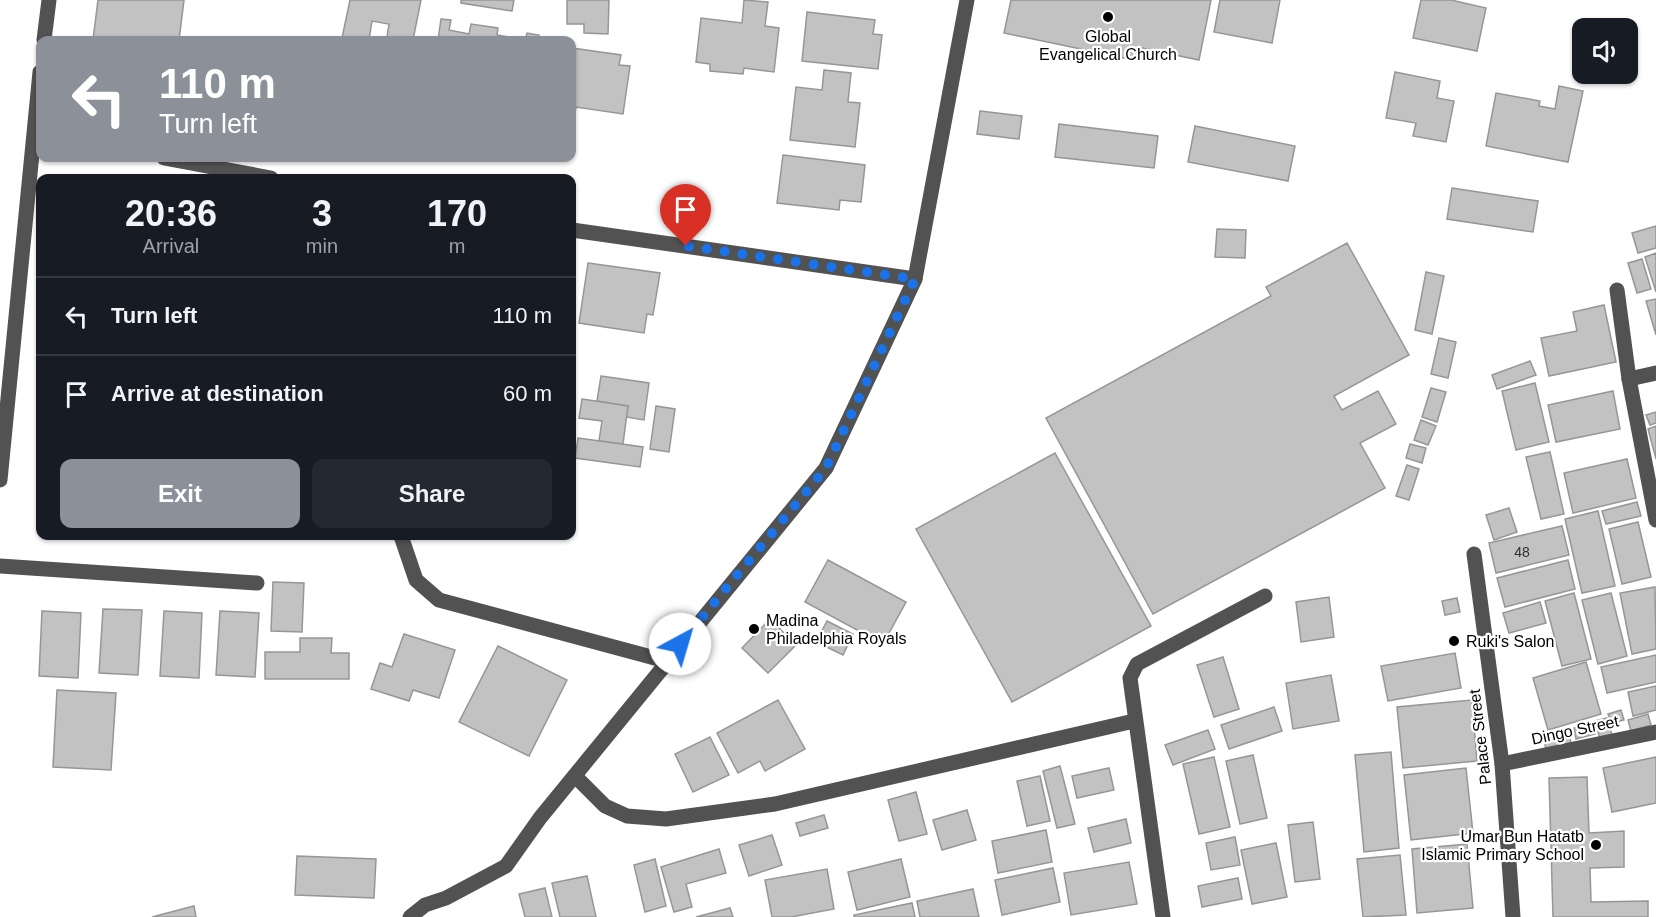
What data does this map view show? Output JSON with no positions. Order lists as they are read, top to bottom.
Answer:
{
  "streets": {
    "street": ["Dingo Street", "Palace Street"]
  },
  "crossings": [
    ["Dingo Street", "Palace Street"]
  ],
  "places": [
    "Global Evangelical Church",
    "Madina Philadelphia Royals",
    "Ruki's Salon",
    "Umar Bun Hatatb Islamic Primary School"
  ],
  "house_numbers": ["48"],
  "page": {
    "turn": ["110 m", "Turn left"],
    "eta": [
      "20:36",
      "Arrival",
      "3",
      "min",
      "170",
      "m"
    ],
    "list": [
      {
        "name": "Turn left",
        "value": "110 m"
      },
      {
        "name": "Arrive at destination",
        "value": "60 m"
      }
    ],
    "buttons": ["Exit", "Share"]
  }
}
